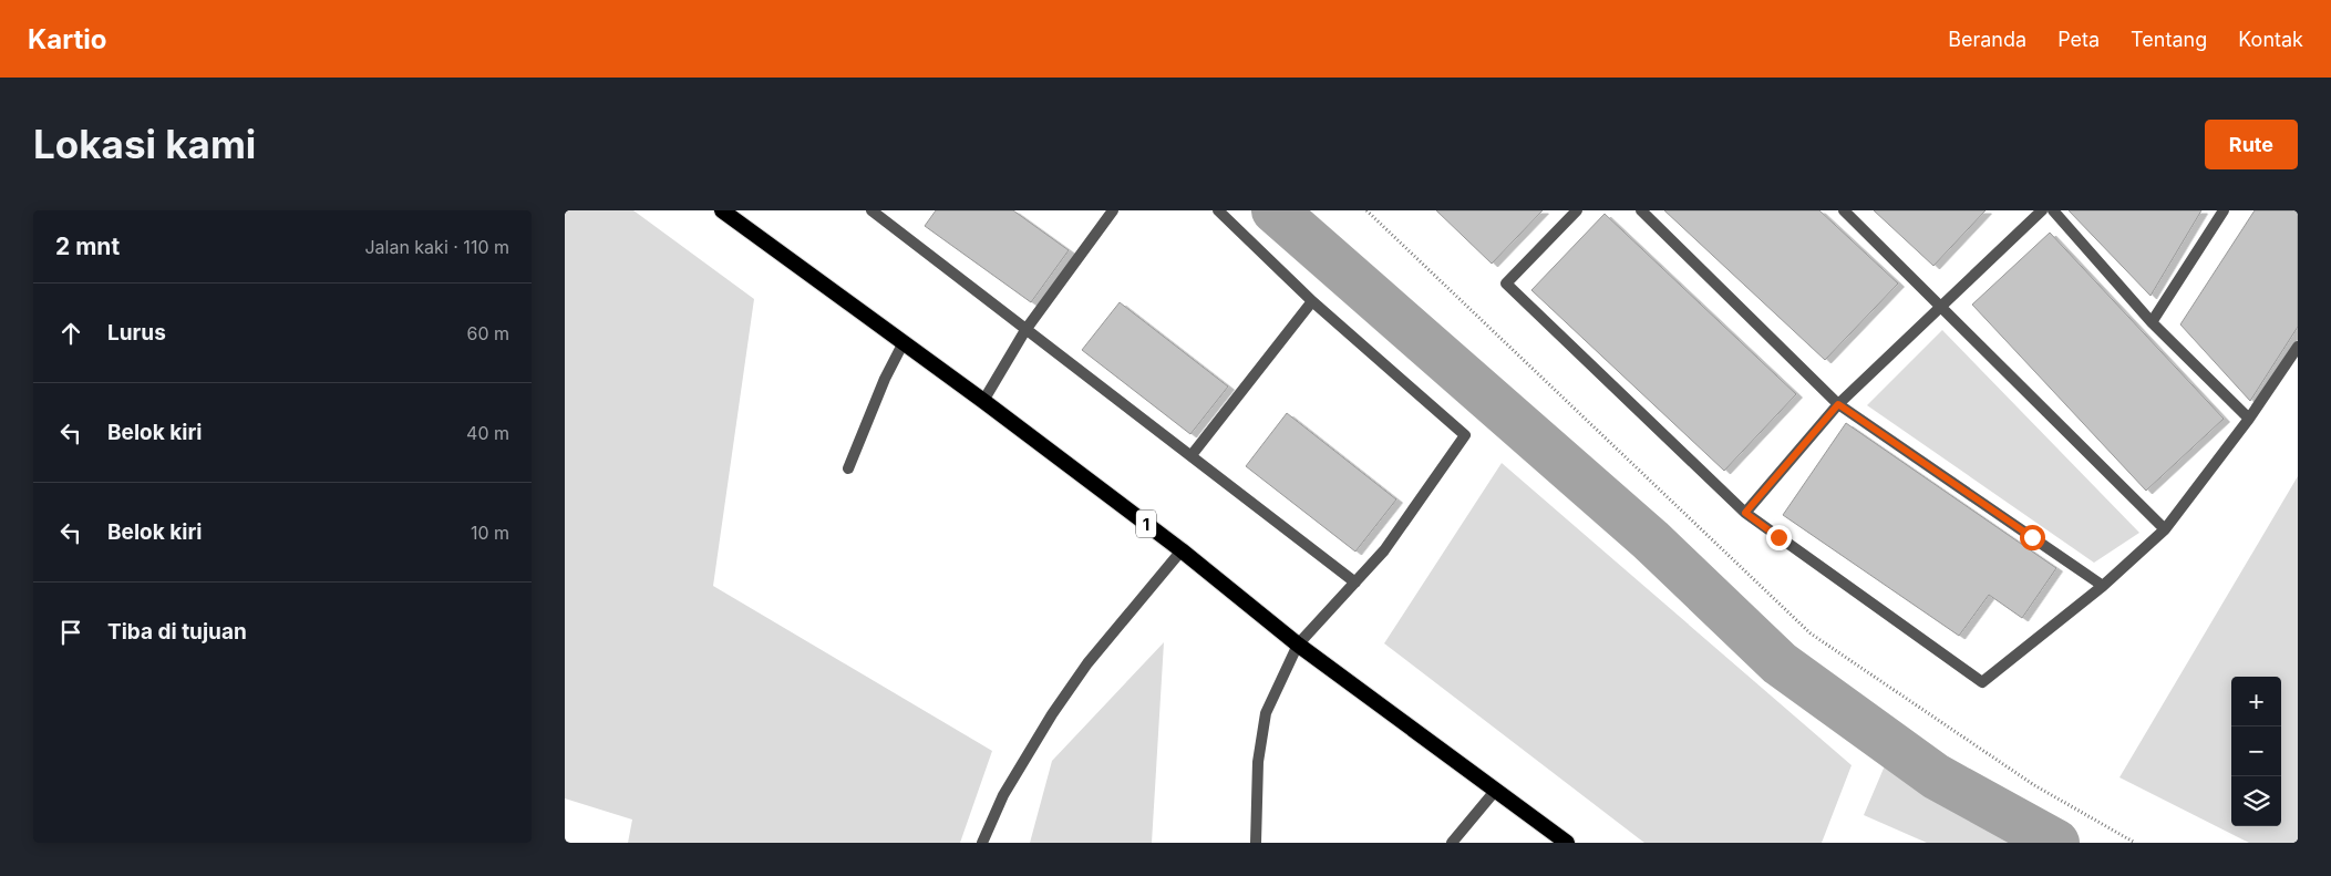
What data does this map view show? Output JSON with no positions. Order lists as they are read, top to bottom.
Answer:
{
  "streets": {
    "highway": ["1"]
  },
  "page": {
    "header": "Kartio",
    "nav": [
      "Beranda",
      "Peta",
      "Tentang",
      "Kontak"
    ],
    "buttons": "Rute",
    "title": "Lokasi kami",
    "heading": ["2 mnt", "Jalan kaki · 110 m"],
    "list": [
      ["Lurus", "60 m"],
      ["Belok kiri", "40 m"],
      ["Belok kiri", "10 m"],
      "Tiba di tujuan"
    ],
    "map_buttons": ["+", "−"]
  }
}
